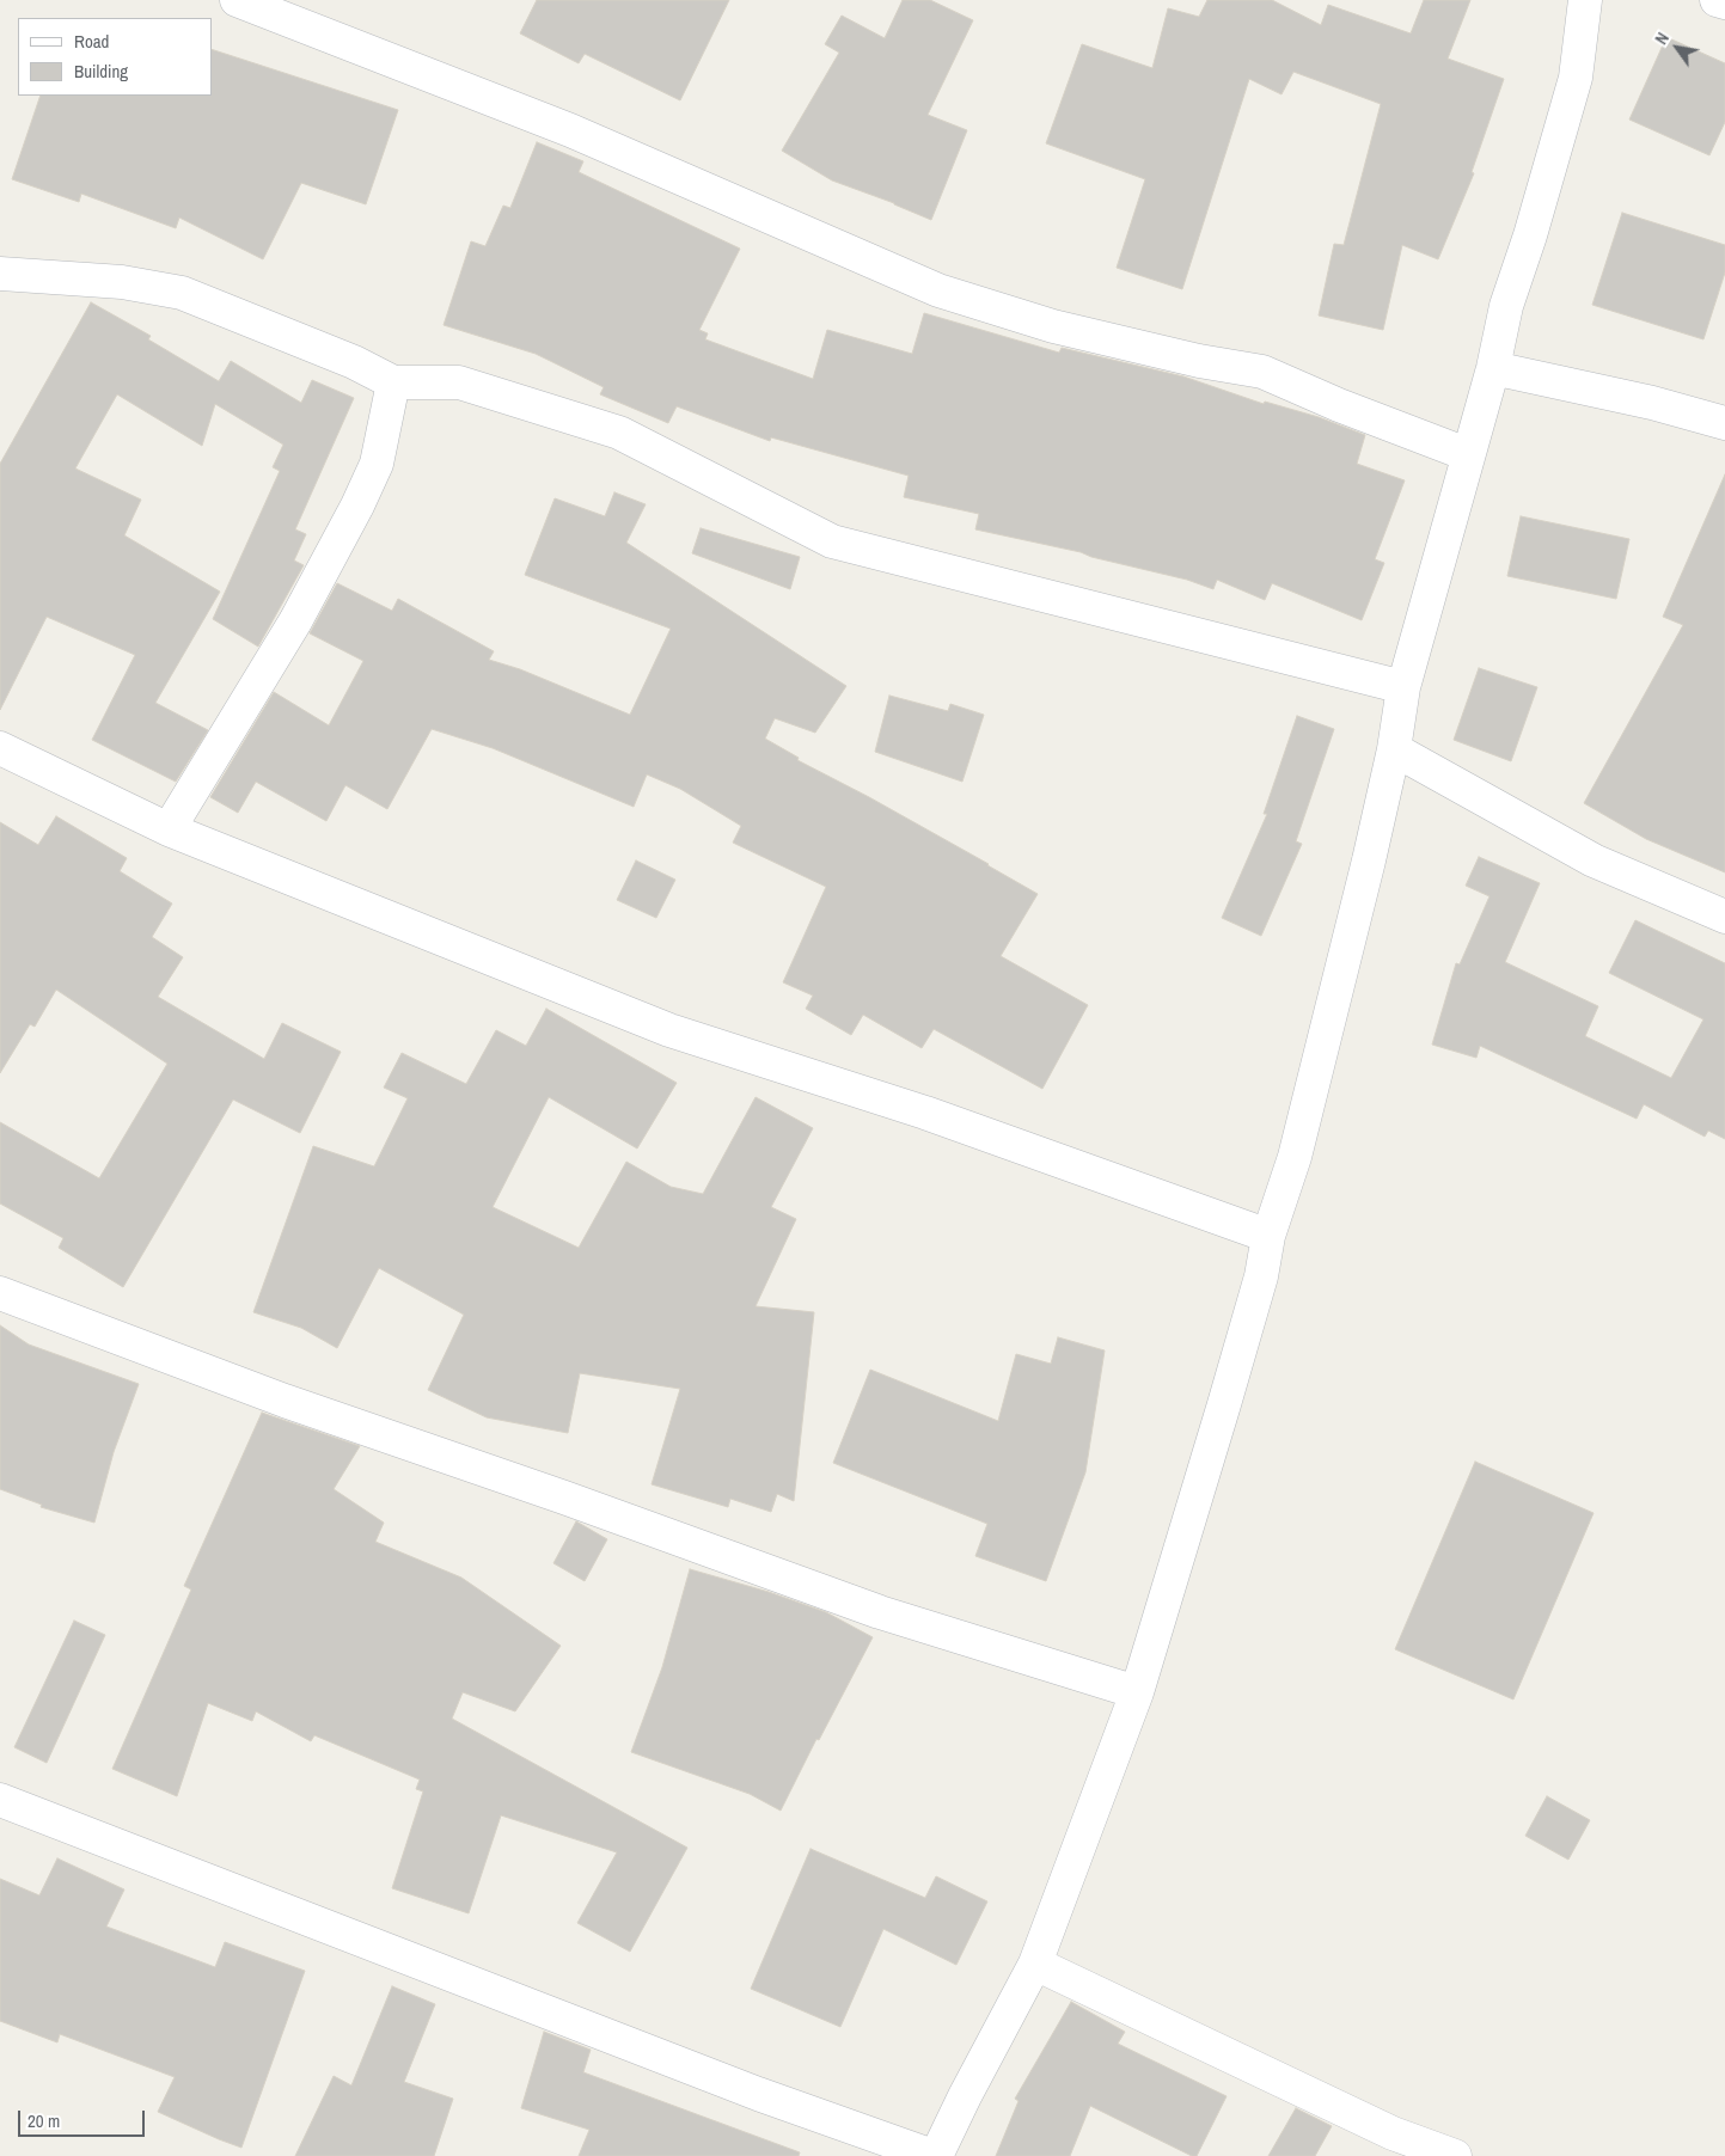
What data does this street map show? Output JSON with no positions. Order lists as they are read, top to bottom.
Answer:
{
  "legend": ["Road", "Building"],
  "scale_bar": "20 m",
  "north": "top left"
}
